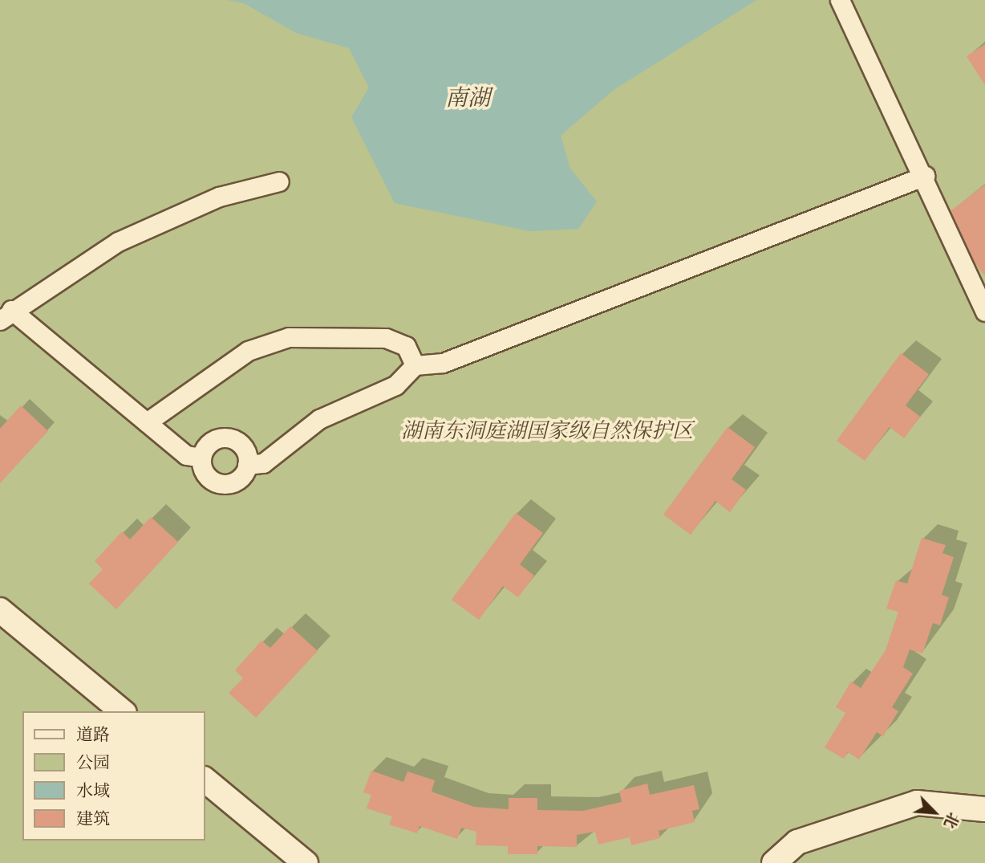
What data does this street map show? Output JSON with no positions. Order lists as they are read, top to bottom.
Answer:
{
  "water": ["南湖"],
  "parks": ["湖南东洞庭湖国家级自然保护区"],
  "legend": [
    "道路",
    "公园",
    "水域",
    "建筑"
  ],
  "north": "bottom right"
}
